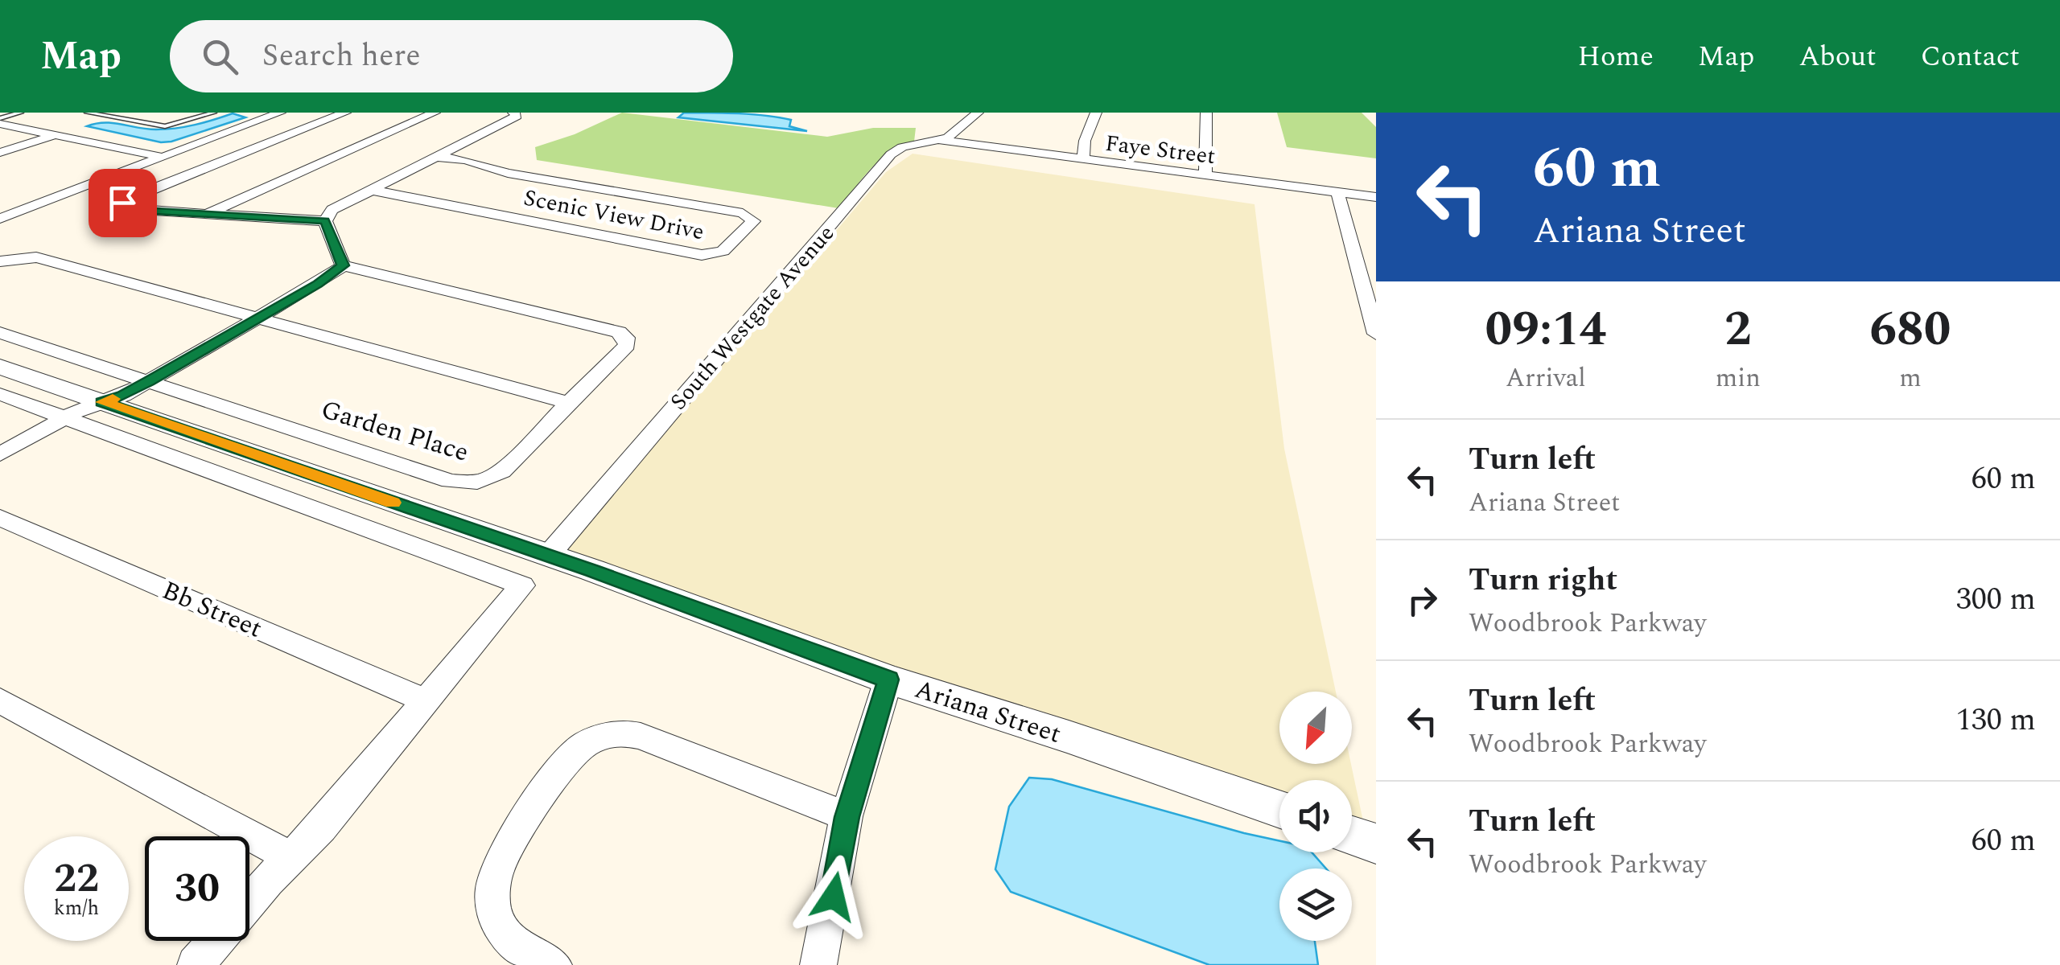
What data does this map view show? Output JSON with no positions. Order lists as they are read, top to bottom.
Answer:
{
  "streets": {
    "street": [
      "Faye Street",
      "Scenic View Drive",
      "South Westgate Avenue",
      "Garden Place",
      "Bb Street",
      "Ariana Street"
    ]
  },
  "crossings": [
    ["Faye Street", "South Westgate Avenue"],
    ["South Westgate Avenue", "Ariana Street"]
  ],
  "north": "bottom left",
  "page": {
    "header": "Map",
    "search": "Search here",
    "nav": [
      "Home",
      "Map",
      "About",
      "Contact"
    ],
    "turn": ["60 m", "Ariana Street"],
    "eta": [
      "09:14",
      "Arrival",
      "2",
      "min",
      "680",
      "m"
    ],
    "list": [
      {
        "name": "Turn left",
        "note": "Ariana Street",
        "value": "60 m"
      },
      {
        "name": "Turn right",
        "note": "Woodbrook Parkway",
        "value": "300 m"
      },
      {
        "name": "Turn left",
        "note": "Woodbrook Parkway",
        "value": "130 m"
      },
      {
        "name": "Turn left",
        "note": "Woodbrook Parkway",
        "value": "60 m"
      }
    ],
    "speed": "22 km/h",
    "limit": "30"
  }
}
